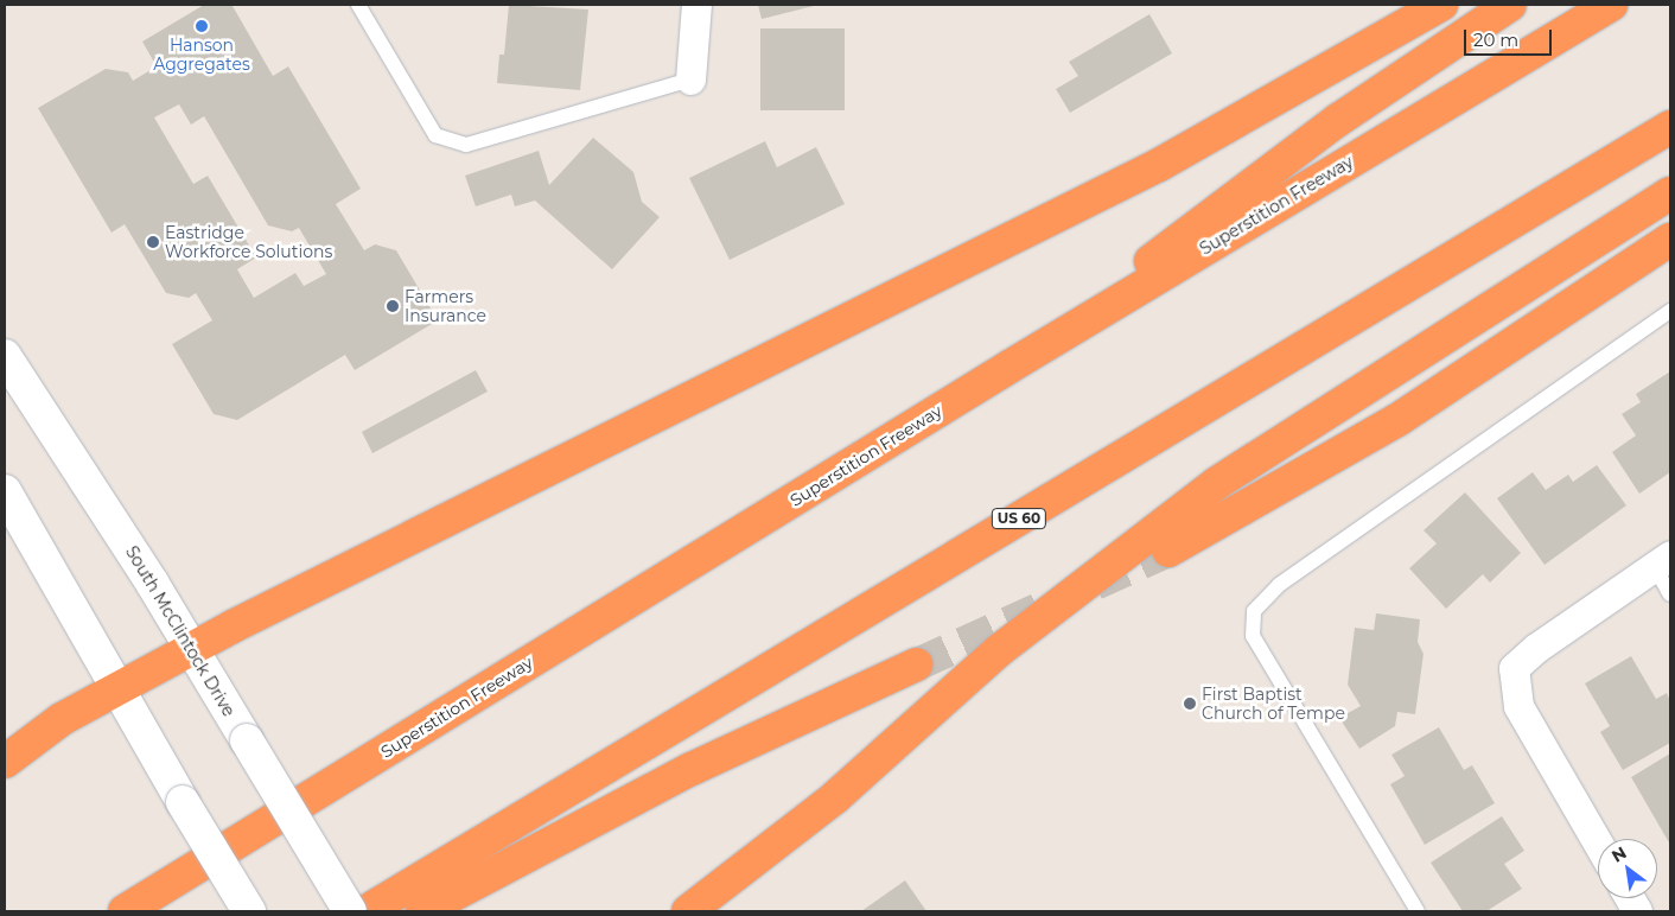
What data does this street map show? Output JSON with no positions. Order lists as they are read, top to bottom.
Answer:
{
  "streets": {
    "highway": ["Superstition Freeway", "US 60"],
    "main road": ["South McClintock Drive"]
  },
  "places": [
    "Hanson Aggregates",
    "Eastridge Workforce Solutions",
    "Farmers Insurance",
    "First Baptist Church of Tempe"
  ],
  "scale_bar": "20 m",
  "north": "top left"
}
